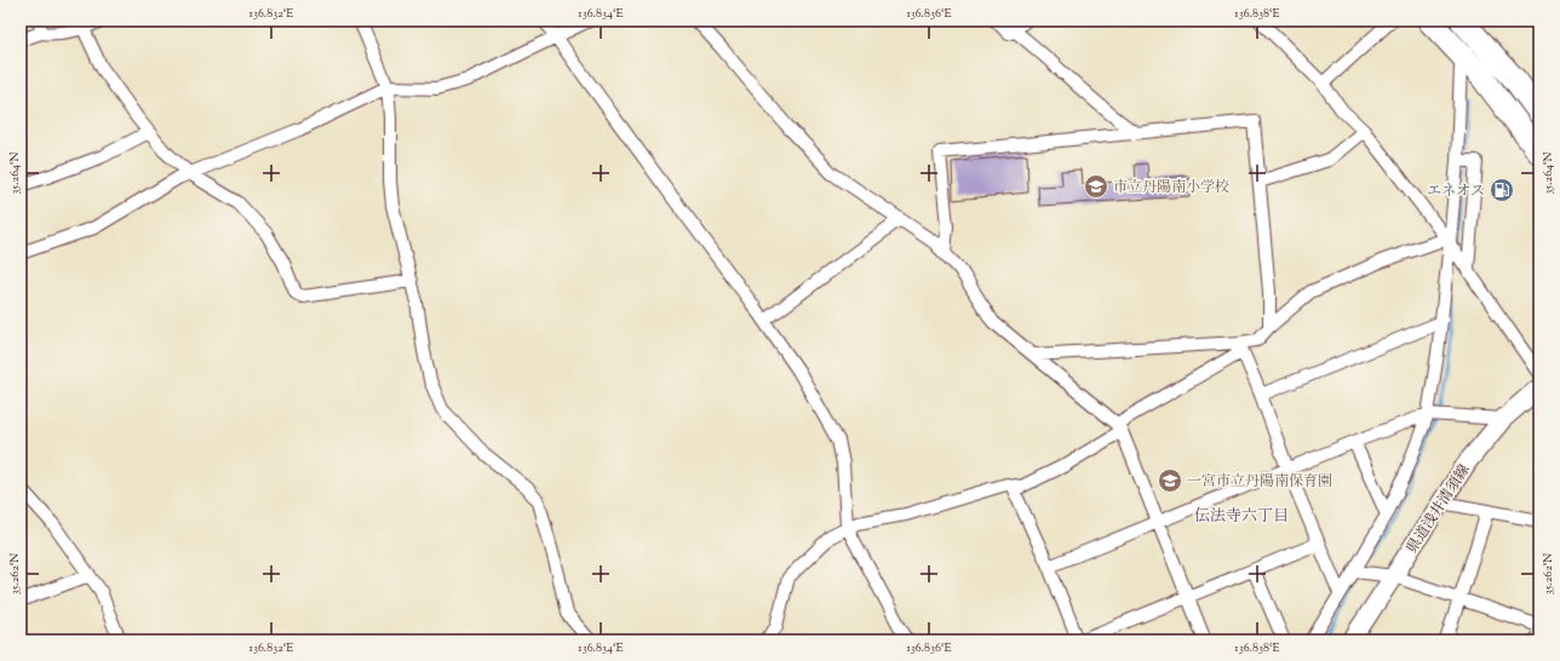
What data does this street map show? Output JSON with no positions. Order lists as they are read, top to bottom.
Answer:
{
  "streets": {
    "main road": ["県道浅井清須線"]
  },
  "districts": ["伝法寺六丁目"],
  "places": {
    "school or university": ["市立丹陽南小学校", "一宮市立丹陽南保育園"],
    "fuel station": ["エネオス"]
  },
  "coordinates": [
    "136.832°E",
    "136.834°E",
    "136.836°E",
    "136.838°E",
    "35.264°N",
    "35.262°N"
  ]
}
